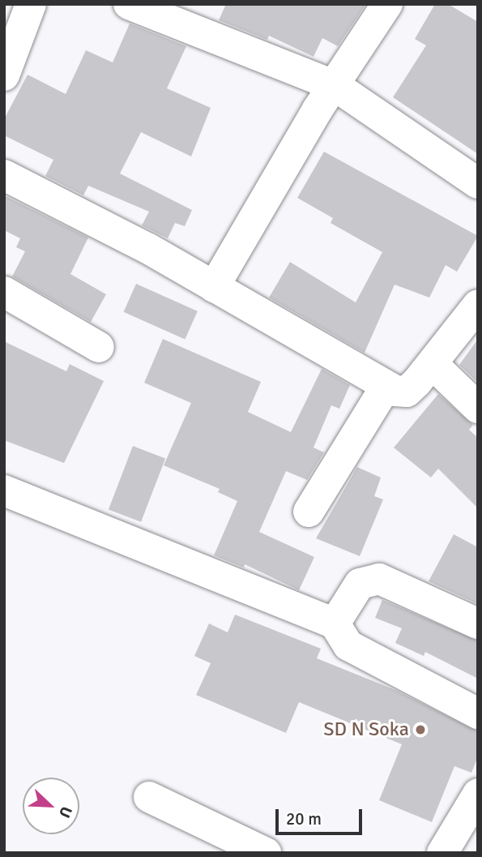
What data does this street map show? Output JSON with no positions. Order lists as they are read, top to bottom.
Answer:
{
  "places": ["SD N Soka"],
  "scale_bar": "20 m",
  "north": "bottom right"
}
